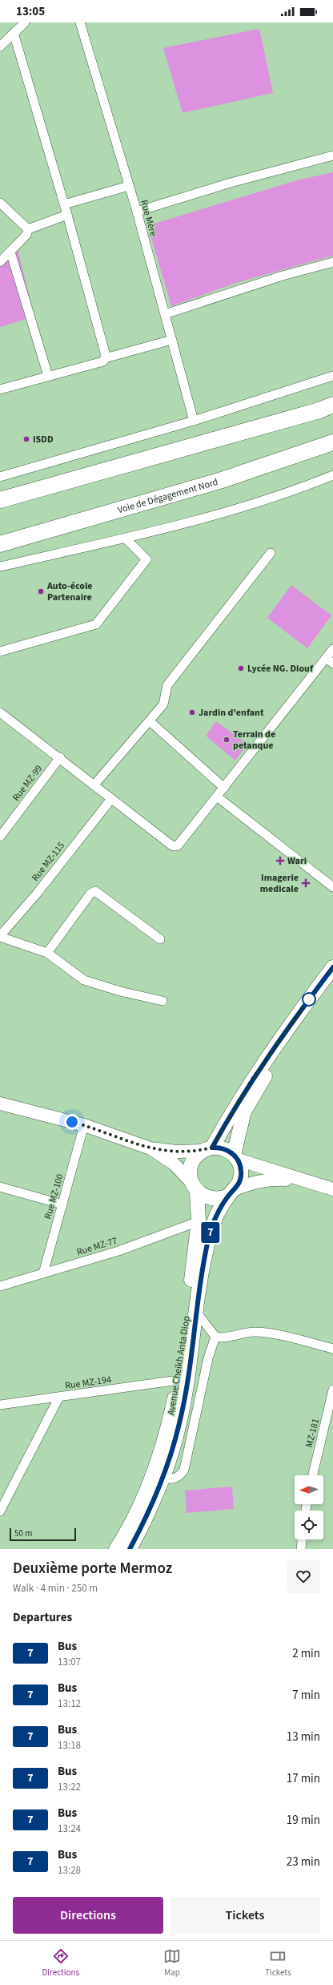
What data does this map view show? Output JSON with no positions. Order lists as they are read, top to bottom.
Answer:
{
  "streets": {
    "highway": ["Voie de Dégagement Nord"],
    "main road": ["Avenue Cheikh Anta Diop"],
    "street": [
      "Rue Mère",
      "Rue MZ-99",
      "Rue MZ-115",
      "Rue MZ-100",
      "Rue MZ-77",
      "Rue MZ-194",
      "MZ-181"
    ]
  },
  "crossings": [
    ["Rue MZ-100", "Rue MZ-77"],
    ["Rue MZ-77", "Avenue Cheikh Anta Diop"],
    ["Avenue Cheikh Anta Diop", "Rue MZ-194"]
  ],
  "places": {
    "other": [
      "ISDD",
      "Auto-école Partenaire",
      "Lycée NG. Diouf",
      "Jardin d'enfant",
      "Terrain de petanque"
    ],
    "health": ["Wari", "Imagerie medicale"]
  },
  "lines": ["bus line 7"],
  "scale_bar": "50 m",
  "north": "left",
  "page": {
    "status": "13:05",
    "on_map": "7",
    "scale": "50 m",
    "heading": [
      ["Deuxième porte Mermoz", "Walk · 4 min · 250 m"],
      "Departures"
    ],
    "list": [
      {
        "mark": "7",
        "name": "Bus",
        "note": "13:07",
        "value": "2 min"
      },
      {
        "mark": "7",
        "name": "Bus",
        "note": "13:12",
        "value": "7 min"
      },
      {
        "mark": "7",
        "name": "Bus",
        "note": "13:18",
        "value": "13 min"
      },
      {
        "mark": "7",
        "name": "Bus",
        "note": "13:22",
        "value": "17 min"
      },
      {
        "mark": "7",
        "name": "Bus",
        "note": "13:24",
        "value": "19 min"
      },
      {
        "mark": "7",
        "name": "Bus",
        "note": "13:28",
        "value": "23 min"
      }
    ],
    "buttons": ["Directions", "Tickets"],
    "tabs": ["Directions", "Map", "Tickets"]
  }
}
